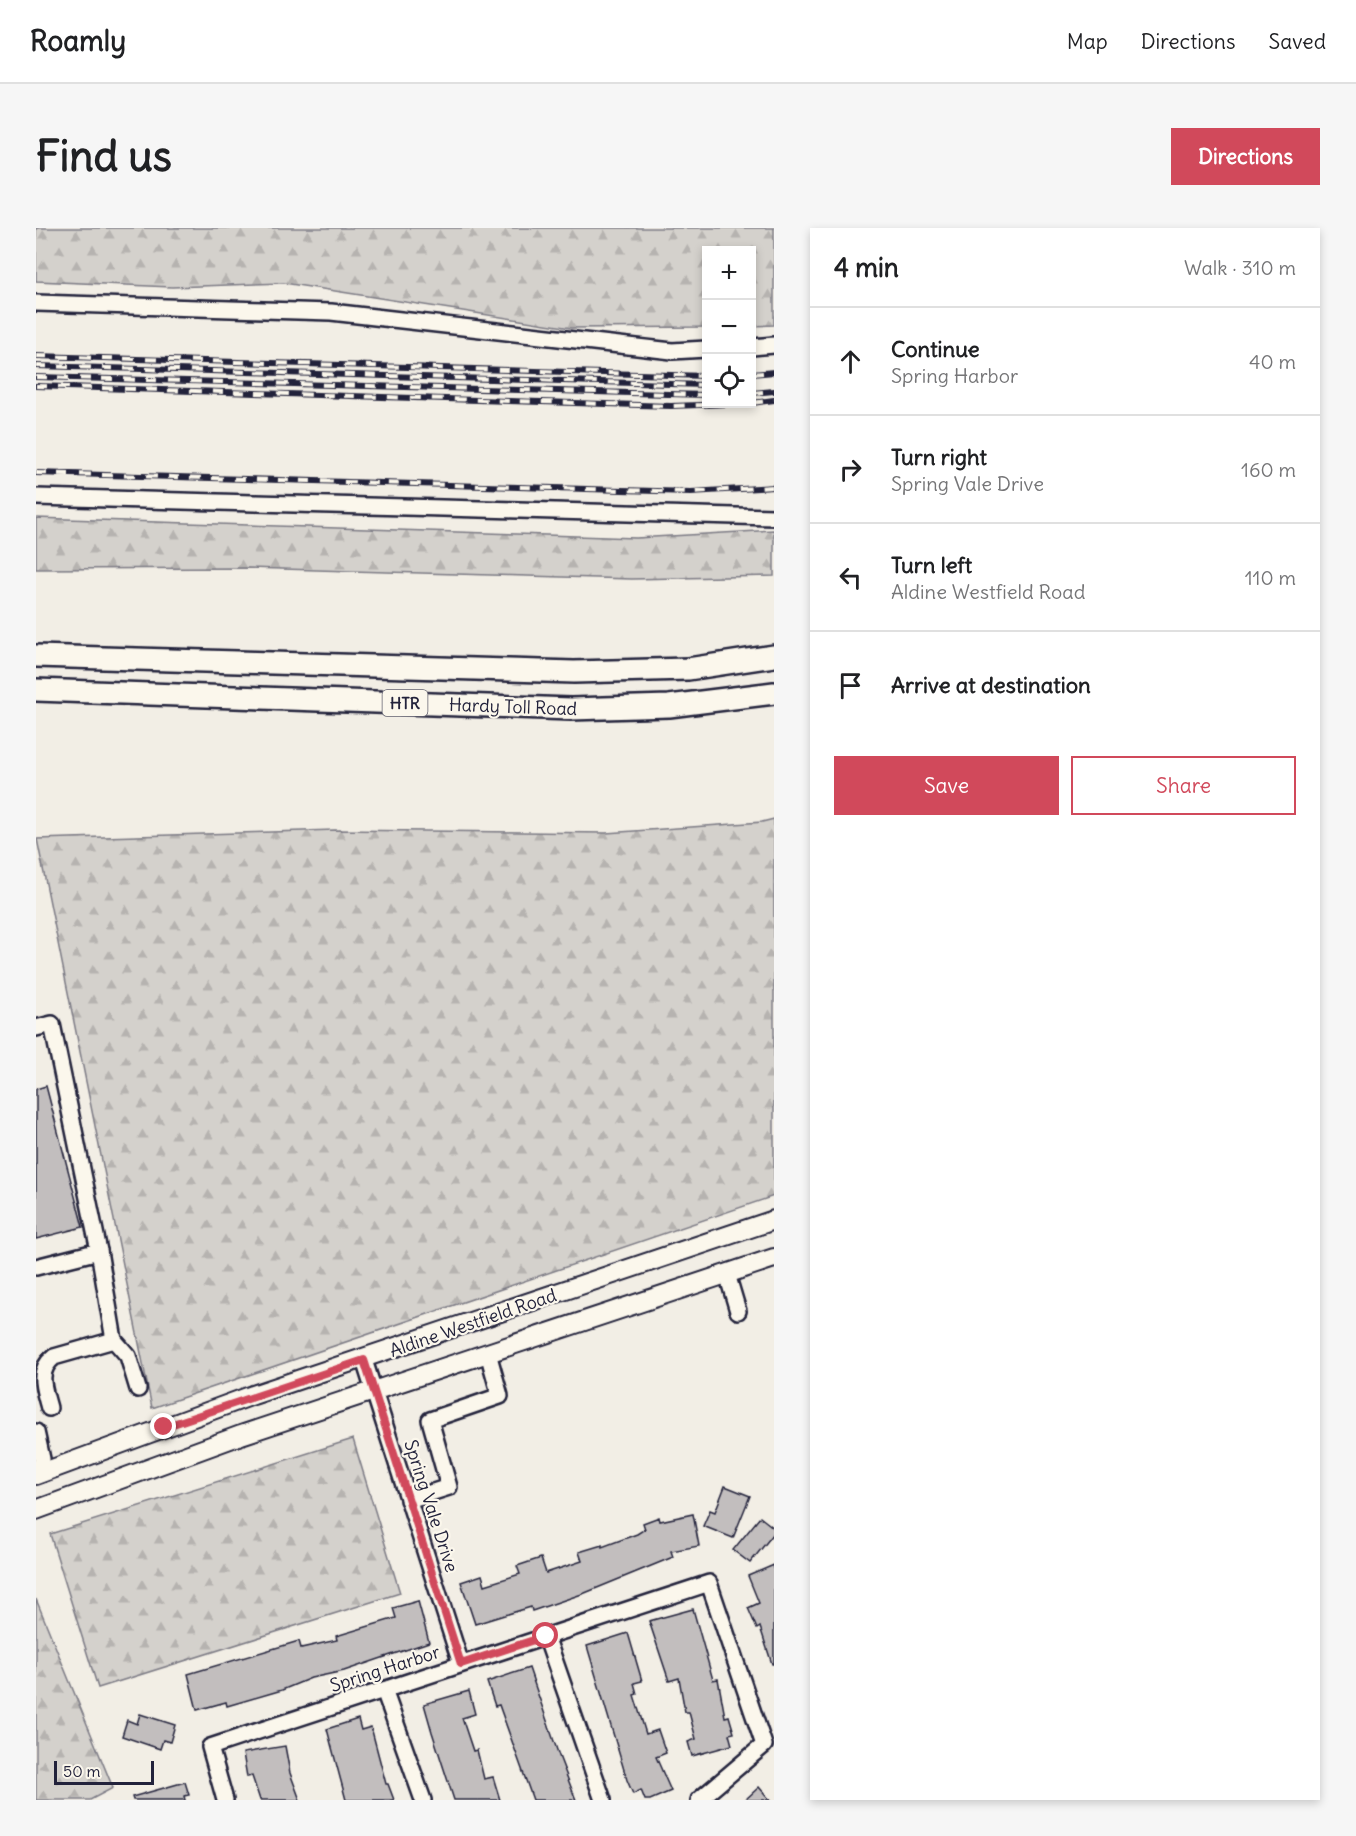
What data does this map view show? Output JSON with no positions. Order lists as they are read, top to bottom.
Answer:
{
  "streets": {
    "highway": ["HTR", "Hardy Toll Road"],
    "main road": ["Aldine Westfield Road"],
    "street": ["Spring Vale Drive", "Spring Harbor"]
  },
  "crossings": [
    ["Aldine Westfield Road", "Spring Vale Drive"],
    ["Spring Vale Drive", "Spring Harbor"]
  ],
  "scale_bar": "50 m",
  "page": {
    "header": "Roamly",
    "nav": ["Map", "Directions", "Saved"],
    "buttons": [
      "Directions",
      ["Save", "Share"]
    ],
    "title": "Find us",
    "heading": ["4 min", "Walk · 310 m"],
    "map_buttons": ["+", "−"],
    "list": [
      ["Continue", "Spring Harbor", "40 m"],
      ["Turn right", "Spring Vale Drive", "160 m"],
      ["Turn left", "Aldine Westfield Road", "110 m"],
      "Arrive at destination"
    ],
    "scale": "50 m"
  }
}
